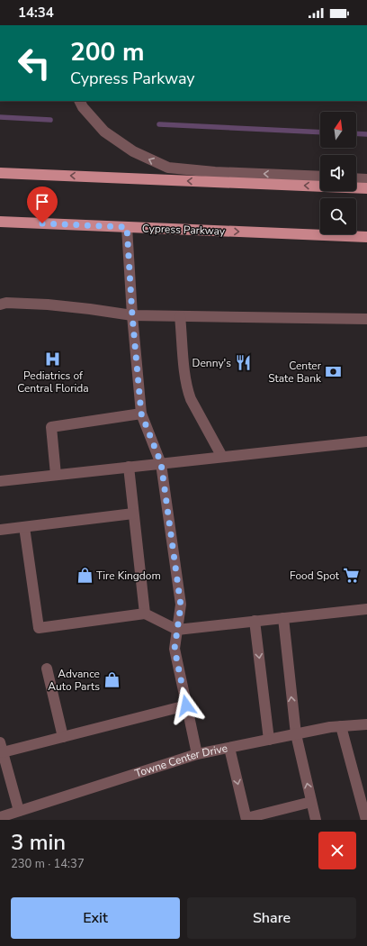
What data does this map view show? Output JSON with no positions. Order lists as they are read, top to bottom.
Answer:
{
  "streets": {
    "main road": ["Cypress Parkway"],
    "street": ["Towne Center Drive"]
  },
  "places": {
    "hospital": ["Pediatrics of Central Florida"],
    "restaurant": ["Denny's"],
    "bank": ["Center State Bank"],
    "shop": ["Tire Kingdom", "Advance Auto Parts"],
    "supermarket": ["Food Spot"]
  },
  "north": "top",
  "page": {
    "status": "14:34",
    "turn": ["200 m", "Cypress Parkway"],
    "heading": ["3 min", "230 m · 14:37"],
    "buttons": ["Exit", "Share"]
  }
}
